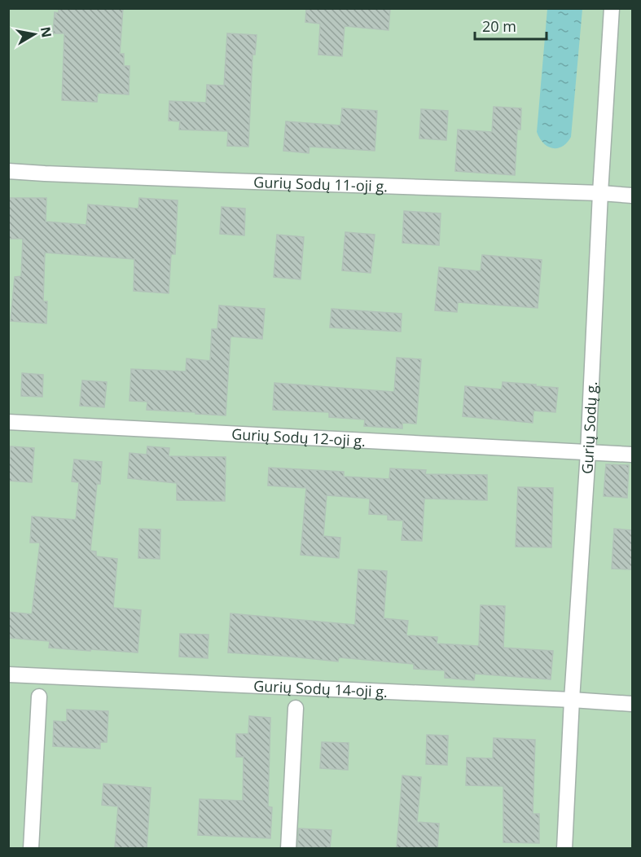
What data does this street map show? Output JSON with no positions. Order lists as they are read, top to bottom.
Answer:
{
  "streets": {
    "street": [
      "Gurių Sodų 11-oji g.",
      "Gurių Sodų g.",
      "Gurių Sodų 12-oji g.",
      "Gurių Sodų 14-oji g."
    ]
  },
  "crossings": [
    ["Gurių Sodų 11-oji g.", "Gurių Sodų g."],
    ["Gurių Sodų g.", "Gurių Sodų 12-oji g."],
    ["Gurių Sodų g.", "Gurių Sodų 14-oji g."]
  ],
  "scale_bar": "20 m",
  "north": "right"
}
